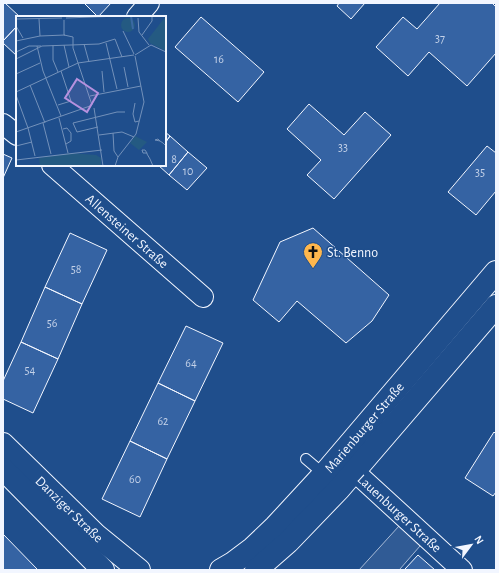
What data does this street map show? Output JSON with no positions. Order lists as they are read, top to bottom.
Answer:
{
  "streets": {
    "street": [
      "Allensteiner Straße",
      "Marienburger Straße",
      "Danziger Straße",
      "Lauenburger Straße"
    ]
  },
  "crossings": [
    ["Marienburger Straße", "Lauenburger Straße"]
  ],
  "places": {
    "church": ["St. Benno"]
  },
  "house_numbers": [
    "37",
    "16",
    "33",
    "8",
    "10",
    "35",
    "58",
    "56",
    "64",
    "54",
    "62",
    "60"
  ],
  "north": "top right"
}
